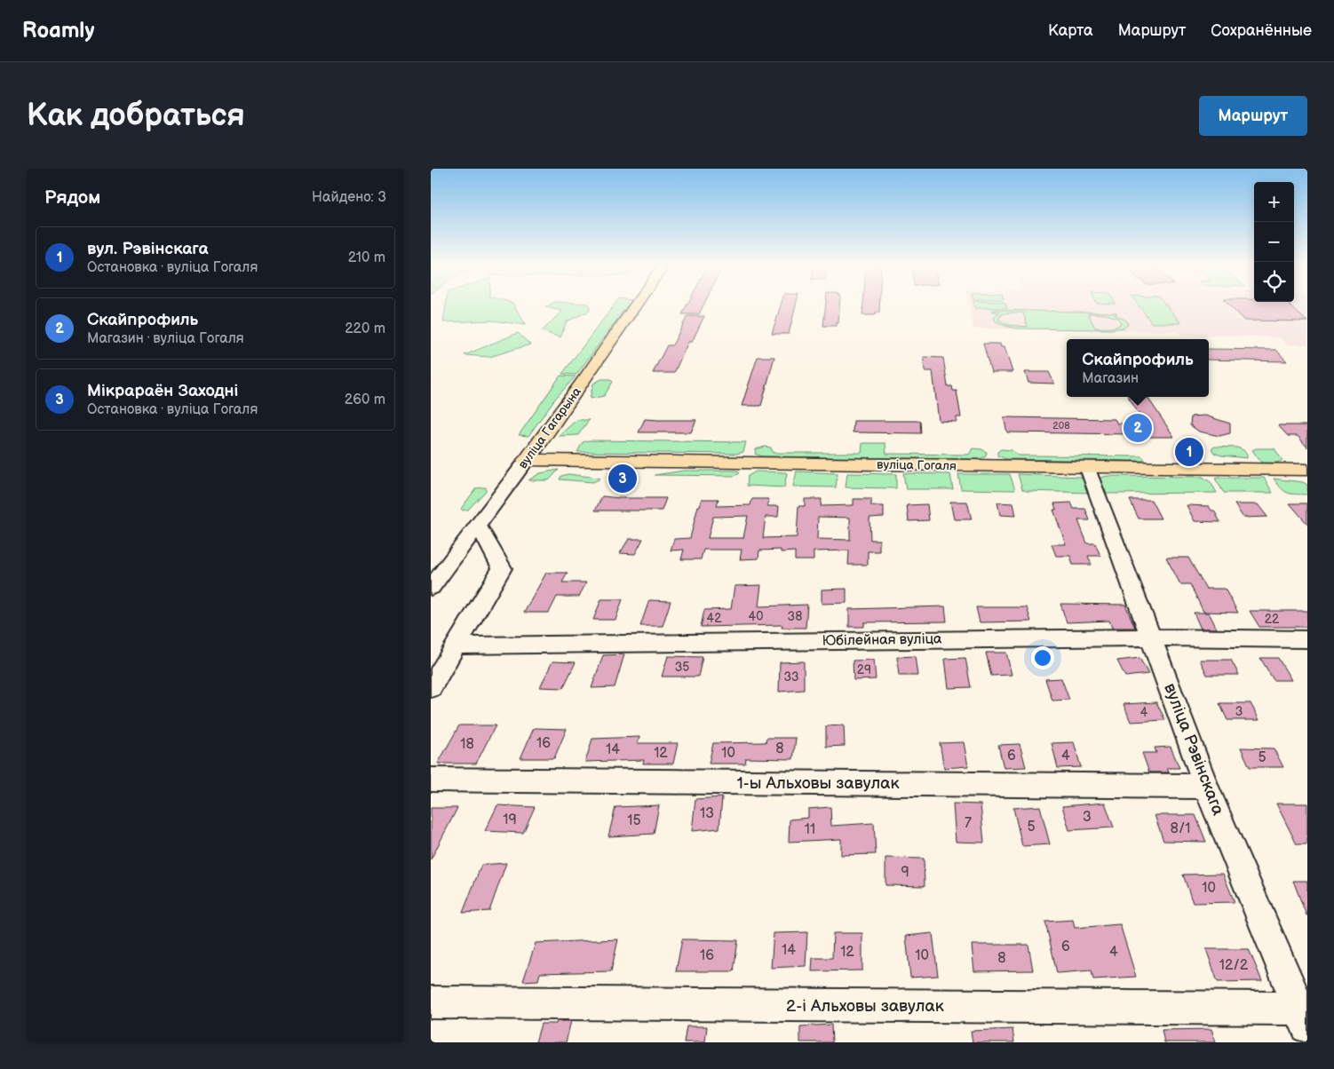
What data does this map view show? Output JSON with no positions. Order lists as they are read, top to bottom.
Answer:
{
  "streets": {
    "main road": ["вуліца Гагарына", "вуліца Гогаля"],
    "street": [
      "Юбілейная вуліца",
      "вуліца Рэвінскага",
      "1-ы Альховы завулак",
      "2-і Альховы завулак"
    ]
  },
  "crossings": [
    ["вуліца Гагарына", "вуліца Гогаля"],
    ["вуліца Гогаля", "вуліца Рэвінскага"],
    ["Юбілейная вуліца", "вуліца Рэвінскага"],
    ["вуліца Рэвінскага", "1-ы Альховы завулак"],
    ["вуліца Рэвінскага", "2-і Альховы завулак"]
  ],
  "house_numbers": [
    "208",
    "40",
    "38",
    "42",
    "22",
    "35",
    "29",
    "33",
    "3",
    "4",
    "16",
    "18",
    "8",
    "14",
    "12",
    "10",
    "6",
    "4",
    "5",
    "13",
    "3",
    "19",
    "15",
    "7",
    "5",
    "8/1",
    "11",
    "9",
    "10",
    "6",
    "14",
    "12",
    "4",
    "16",
    "10",
    "8",
    "12/2"
  ],
  "page": {
    "header": "Roamly",
    "nav": ["Карта", "Маршрут", "Сохранённые"],
    "buttons": "Маршрут",
    "title": "Как добраться",
    "heading": ["Рядом", "Найдено: 3"],
    "map_buttons": ["+", "−"],
    "list": [
      {
        "mark": "1",
        "name": "вул. Рэвінскага",
        "note": "Остановка · вуліца Гогаля",
        "value": "210 m"
      },
      {
        "mark": "2",
        "name": "Скайпрофиль",
        "note": "Магазин · вуліца Гогаля",
        "value": "220 m"
      },
      {
        "mark": "3",
        "name": "Мікрараён Заходні",
        "note": "Остановка · вуліца Гогаля",
        "value": "260 m"
      }
    ],
    "popup": ["Скайпрофиль", "Магазин"],
    "pins": ["2", "1", "3"]
  }
}
